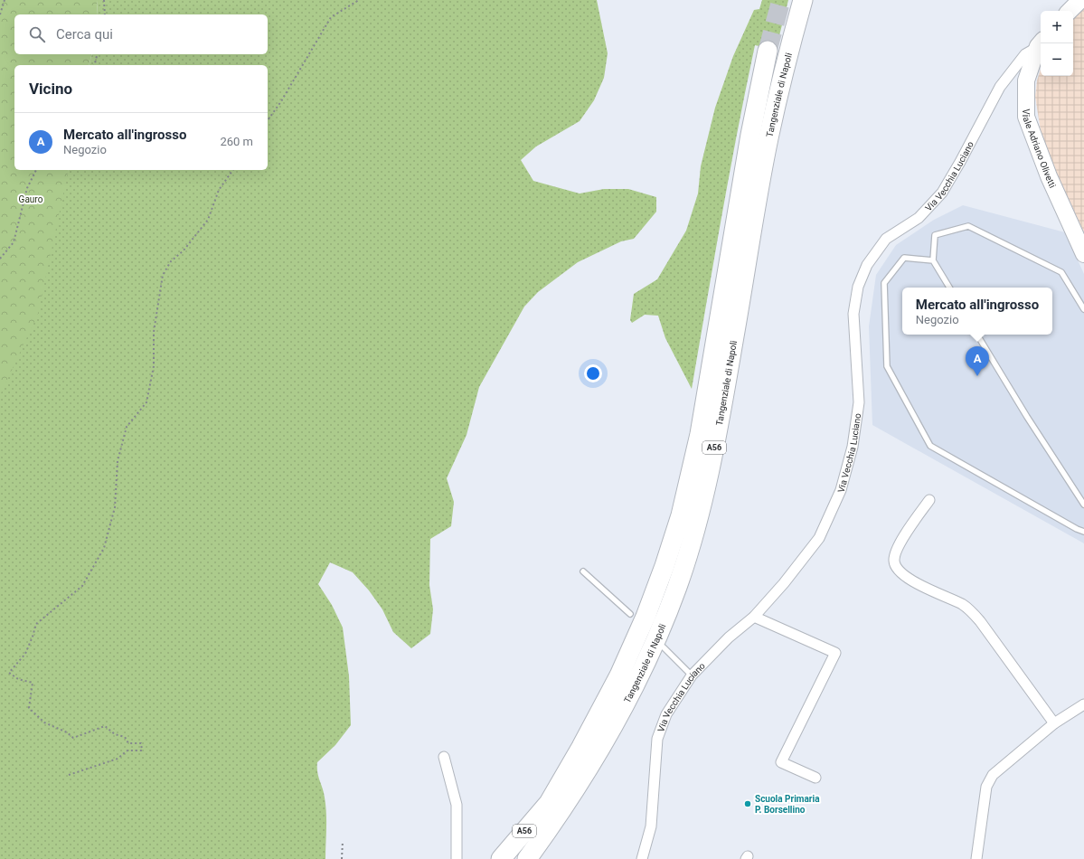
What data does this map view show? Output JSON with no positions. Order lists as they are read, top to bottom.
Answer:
{
  "streets": {
    "highway": ["Tangenziale di Napoli", "A56"],
    "main road": ["Viale Adriano Olivetti"],
    "street": ["Via Vecchia Luciano"]
  },
  "crossings": [
    ["Viale Adriano Olivetti", "Via Vecchia Luciano"]
  ],
  "parks": ["Gauro"],
  "places": ["Scuola Primaria P. Borsellino"],
  "page": {
    "map_buttons": ["+", "−"],
    "search": "Cerca qui",
    "heading": "Vicino",
    "list": [
      {
        "mark": "A",
        "name": "Mercato all'ingrosso",
        "note": "Negozio",
        "value": "260 m"
      }
    ],
    "popup": ["Mercato all'ingrosso", "Negozio"],
    "pins": "A"
  }
}
